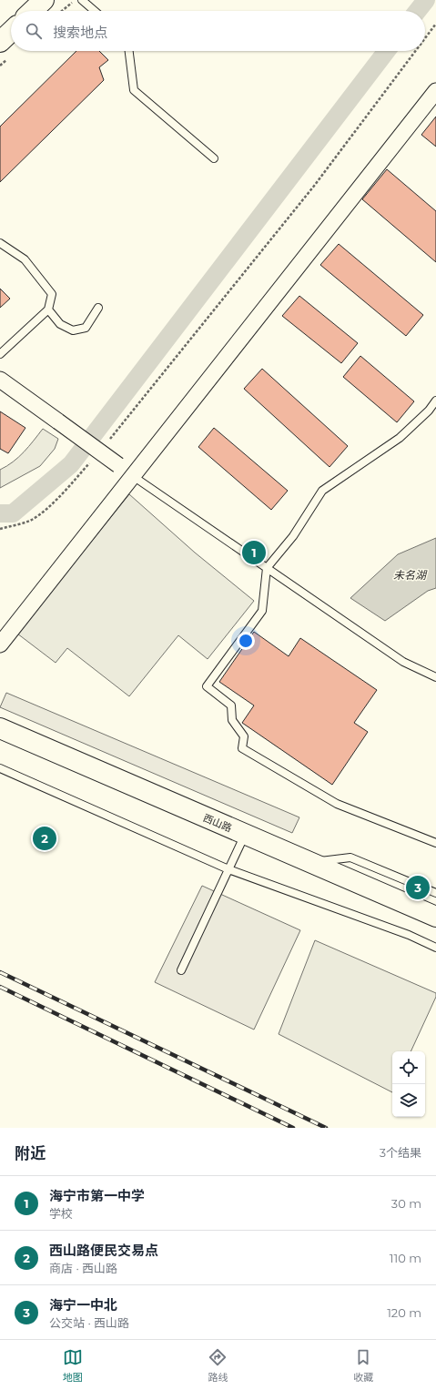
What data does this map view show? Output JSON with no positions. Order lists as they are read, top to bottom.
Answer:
{
  "streets": {
    "main road": ["西山路"]
  },
  "water": ["未名湖"],
  "page": {
    "search": "搜索地点",
    "pins": ["1", "2", "3"],
    "heading": ["附近", "3个结果"],
    "list": [
      {
        "mark": "1",
        "name": "海宁市第一中学",
        "note": "学校",
        "value": "30 m"
      },
      {
        "mark": "2",
        "name": "西山路便民交易点",
        "note": "商店 · 西山路",
        "value": "110 m"
      },
      {
        "mark": "3",
        "name": "海宁一中北",
        "note": "公交站 · 西山路",
        "value": "120 m"
      }
    ],
    "nav": ["地图", "路线", "收藏"]
  }
}
